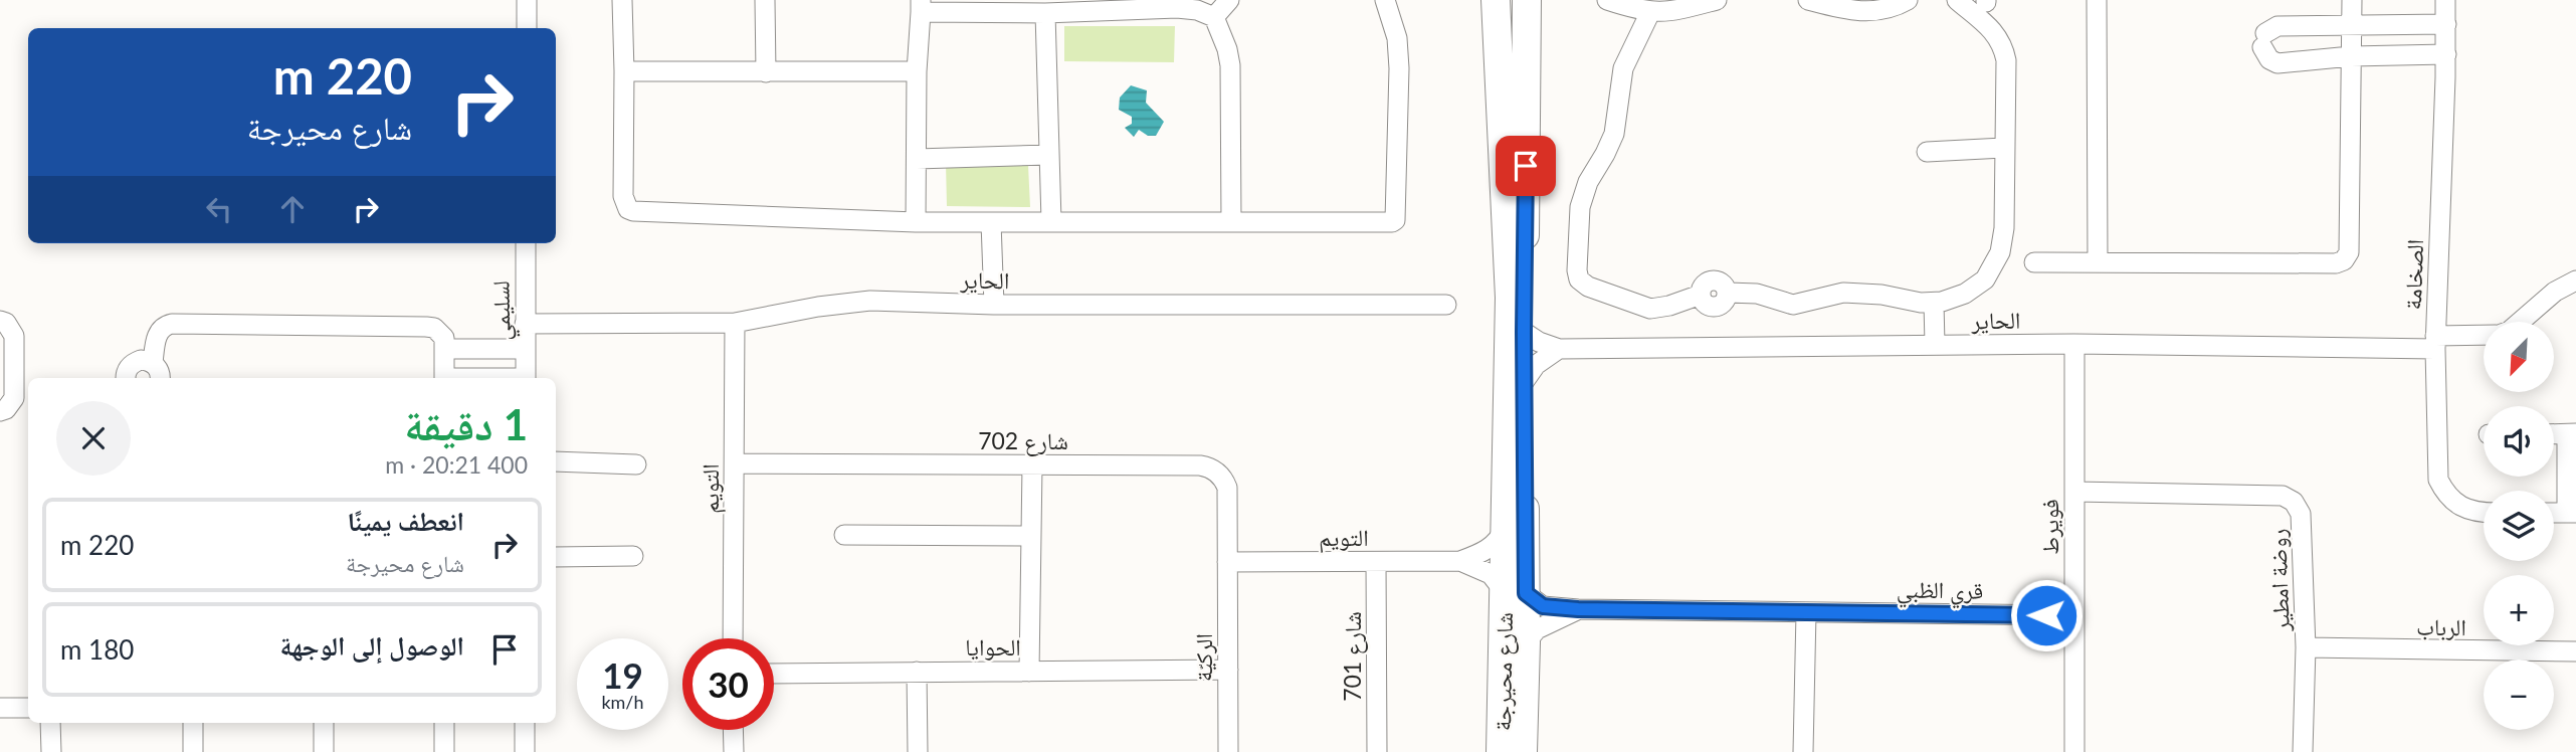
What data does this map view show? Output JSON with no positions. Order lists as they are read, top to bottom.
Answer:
{
  "streets": {
    "street": [
      "الصخامة",
      "الحاير",
      "لسليمي",
      "شارع 702",
      "التويم",
      "فويرط",
      "روضة امطير",
      "قري الظبي",
      "الرباب",
      "الحوايا",
      "شارع 701",
      "الركيّة",
      "شارع محيرجة"
    ]
  },
  "crossings": [
    ["الصخامة", "الحاير"],
    ["الحاير", "لسليمي"],
    ["الحاير", "التويم"],
    ["الحاير", "فويرط"],
    ["الحاير", "شارع محيرجة"],
    ["شارع 702", "التويم"],
    ["شارع 702", "الركيّة"],
    ["التويم", "قري الظبي"],
    ["التويم", "شارع 701"],
    ["التويم", "الركيّة"],
    ["التويم", "شارع محيرجة"],
    ["فويرط", "روضة امطير"],
    ["فويرط", "قري الظبي"],
    ["روضة امطير", "الرباب"],
    ["قري الظبي", "شارع محيرجة"],
    ["الحوايا", "الركيّة"]
  ],
  "north": "bottom left",
  "page": {
    "turn": ["220 m", "شارع محيرجة"],
    "map_buttons": ["+", "−"],
    "heading": ["1 دقيقة", "400 m · 20:21"],
    "list": [
      {
        "name": "انعطف يمينًا",
        "note": "شارع محيرجة",
        "value": "220 m"
      },
      {
        "name": "الوصول إلى الوجهة",
        "value": "180 m"
      }
    ],
    "speed": "19 km/h",
    "limit": "30"
  }
}
